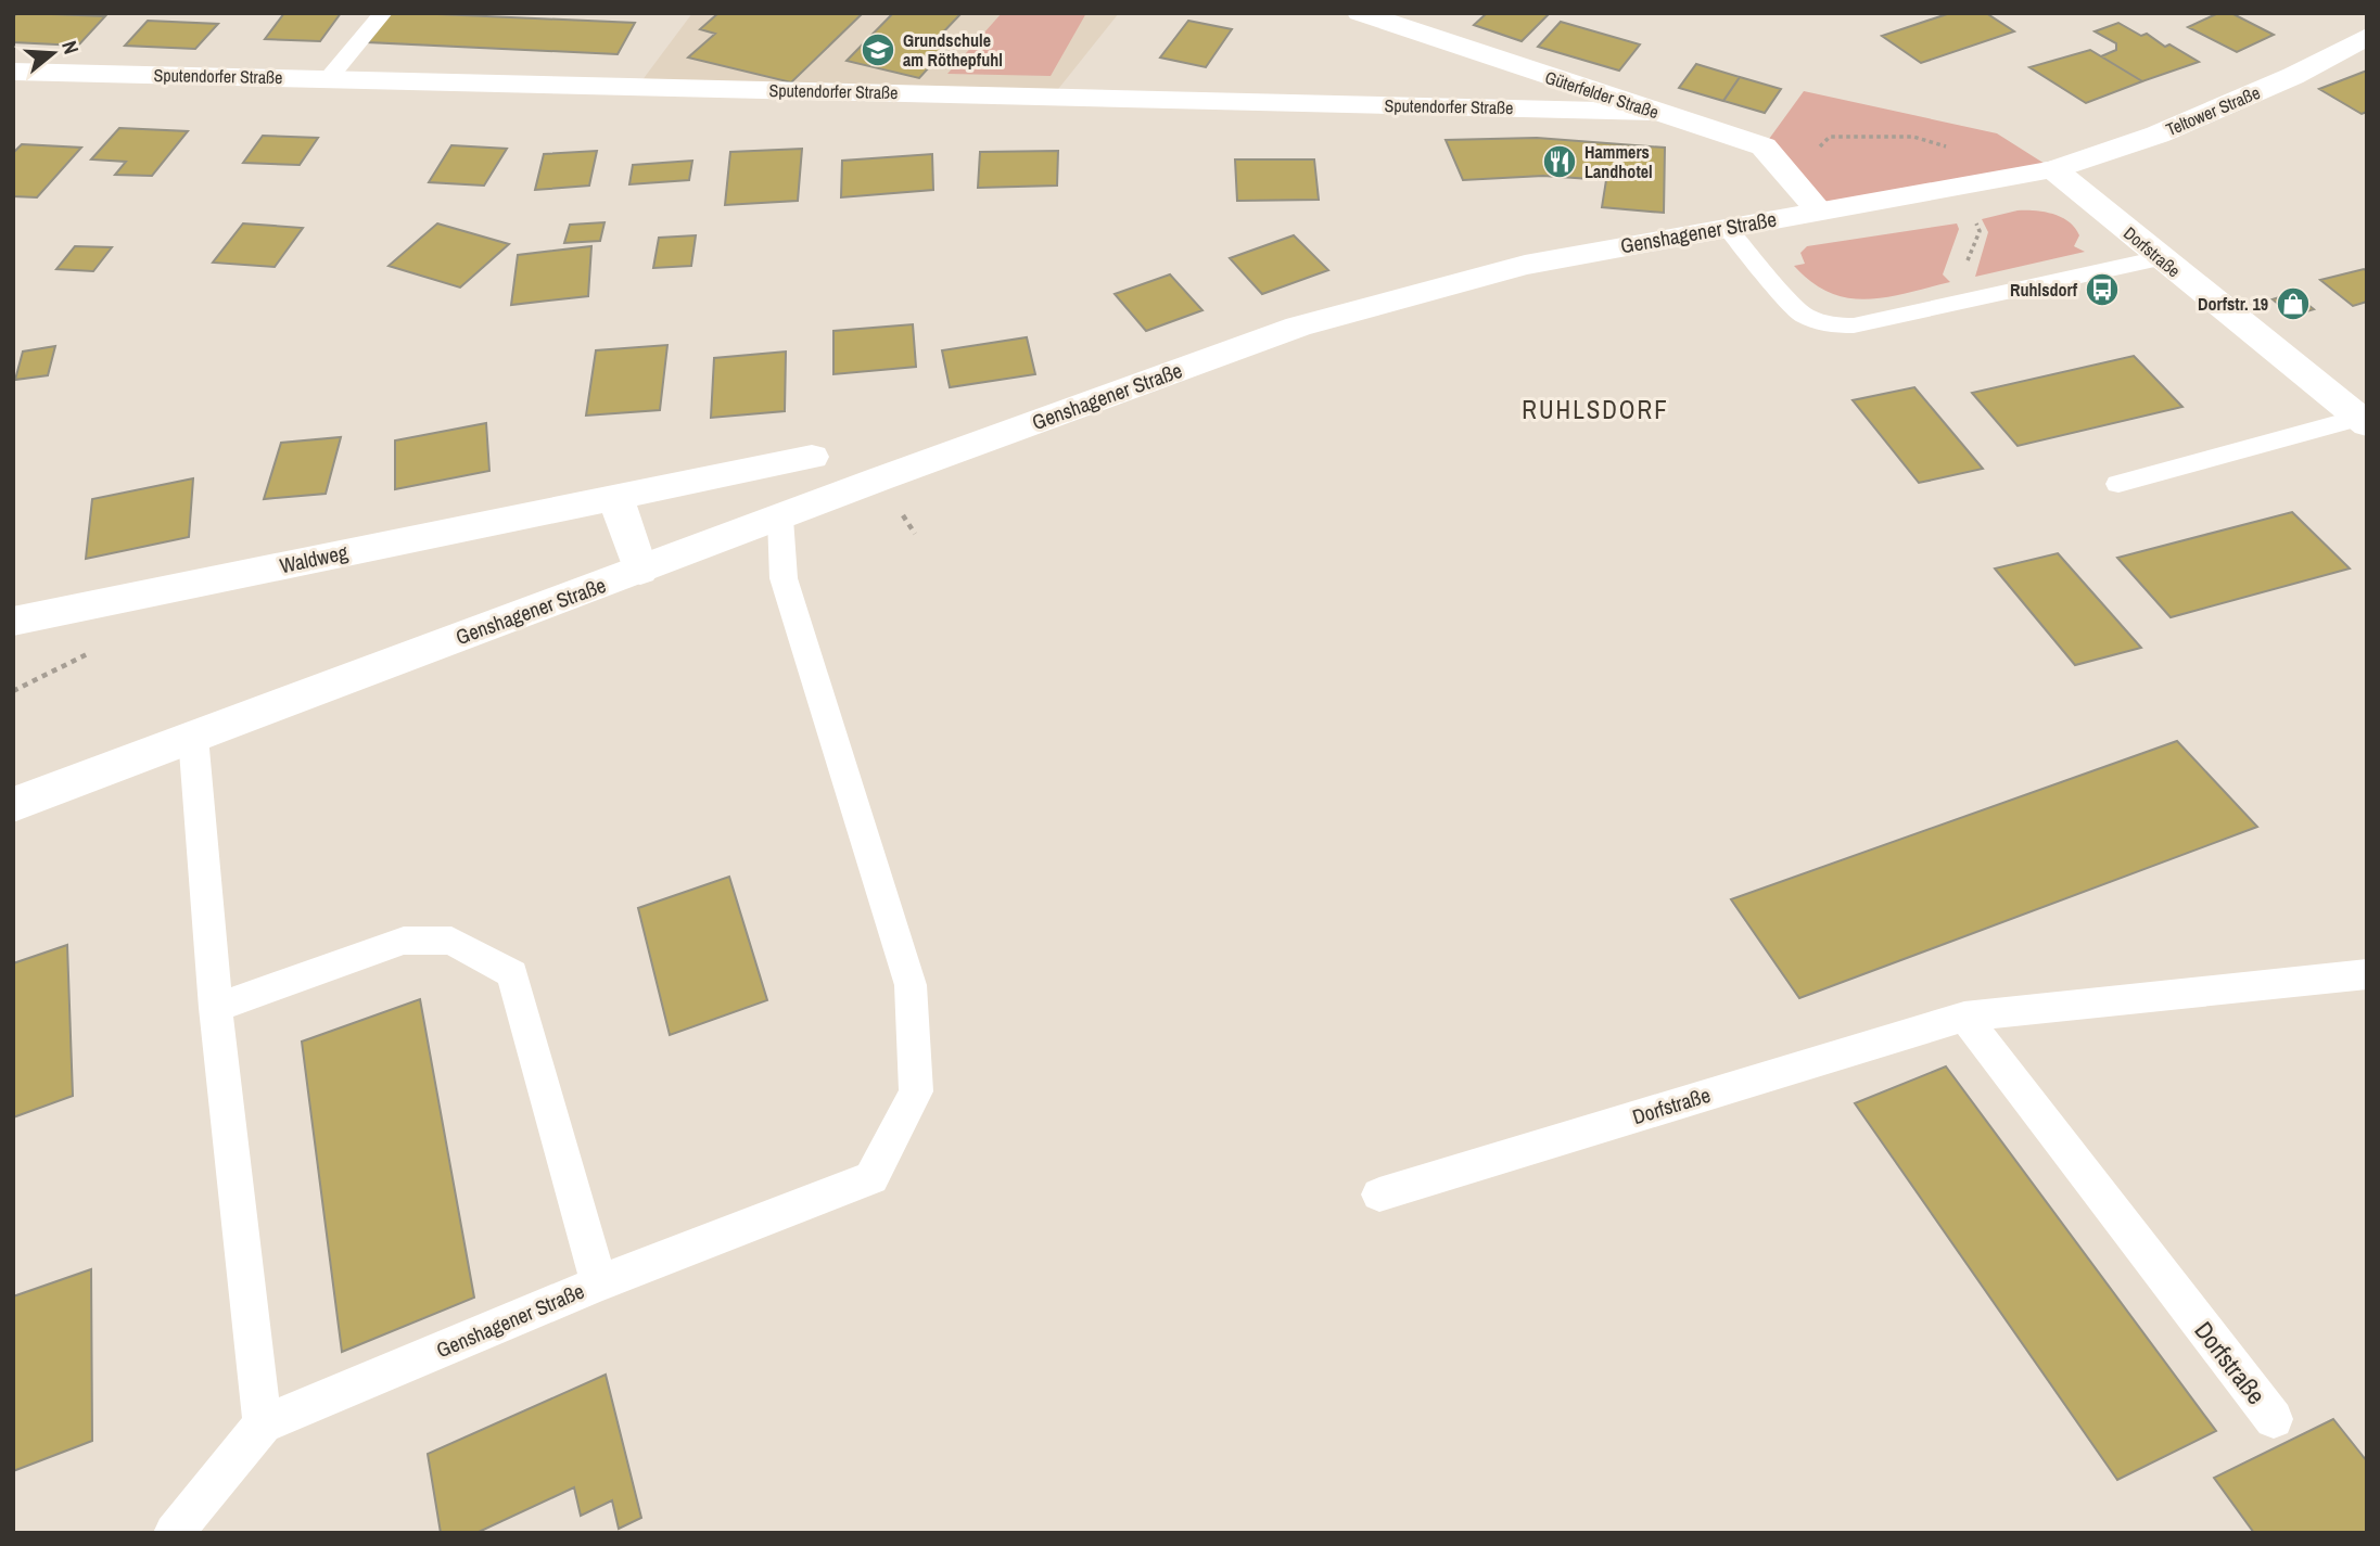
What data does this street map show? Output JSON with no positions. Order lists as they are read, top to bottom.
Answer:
{
  "streets": {
    "street": [
      "Sputendorfer Straße",
      "Güterfelder Straße",
      "Teltower Straße",
      "Genshagener Straße",
      "Dorfstraße",
      "Waldweg"
    ]
  },
  "crossings": [
    ["Sputendorfer Straße", "Güterfelder Straße"],
    ["Güterfelder Straße", "Genshagener Straße"],
    ["Teltower Straße", "Genshagener Straße"],
    ["Teltower Straße", "Dorfstraße"],
    ["Genshagener Straße", "Dorfstraße"]
  ],
  "districts": ["RUHLSDORF"],
  "places": {
    "school or university": ["Grundschule am Röthepfuhl"],
    "restaurant": ["Hammers Landhotel"],
    "bus stop": ["Ruhlsdorf"],
    "shop": ["Dorfstr. 19"]
  },
  "north": "right"
}
